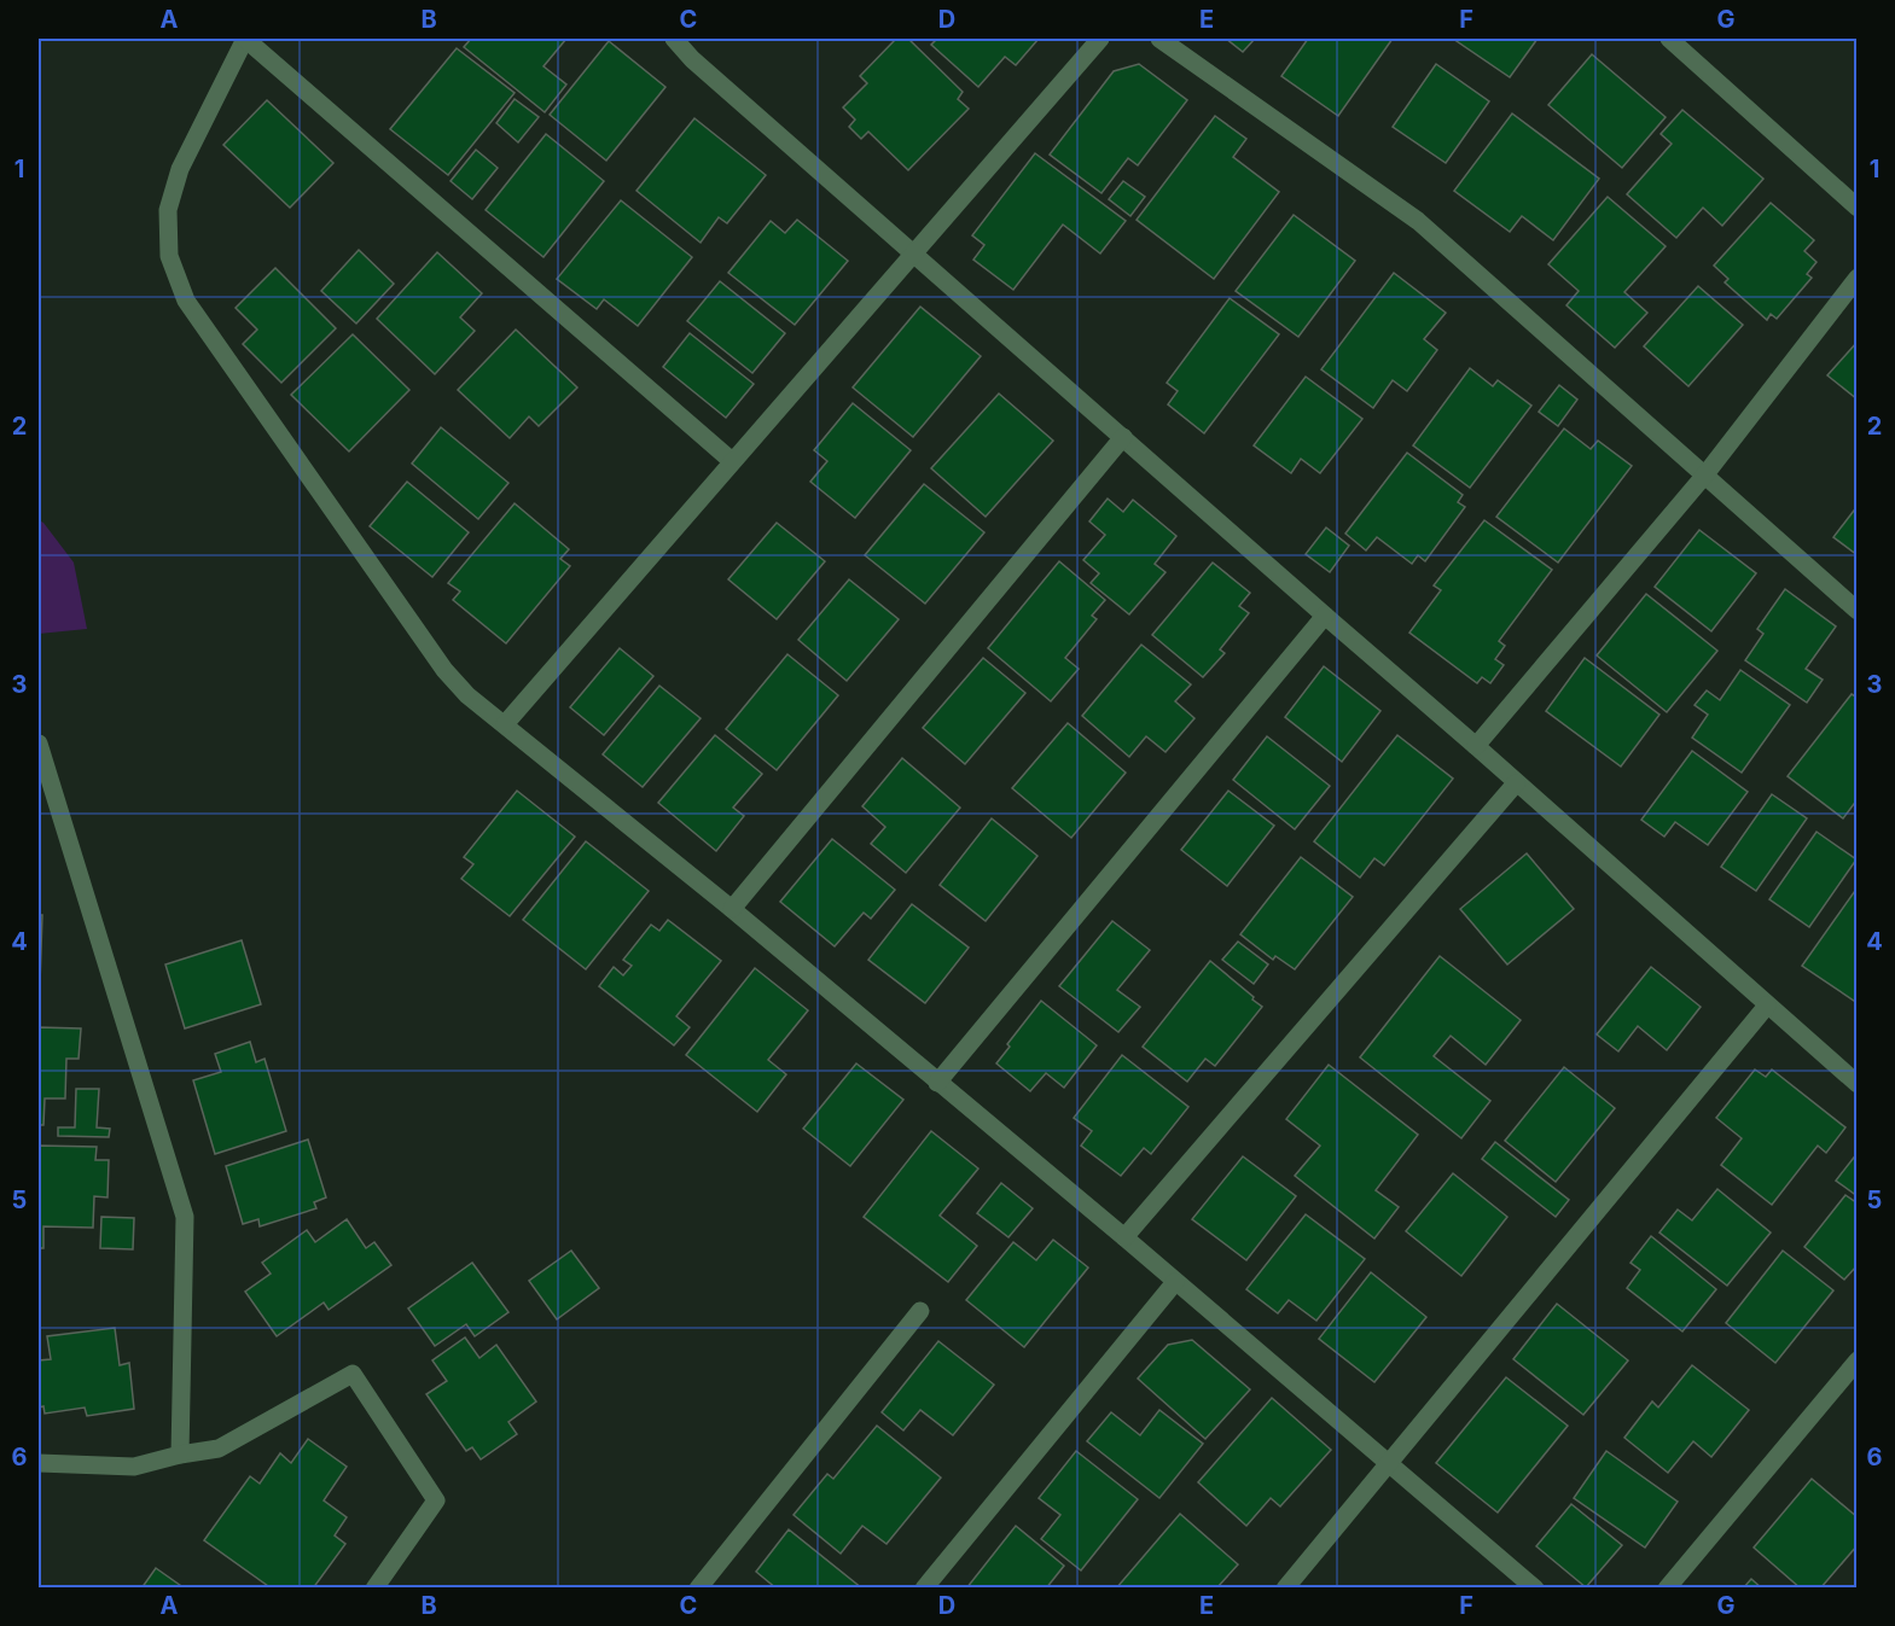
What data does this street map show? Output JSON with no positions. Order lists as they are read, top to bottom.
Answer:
{
  "grid": {
    "columns": [
      "A",
      "B",
      "C",
      "D",
      "E",
      "F",
      "G"
    ],
    "rows": [
      "1",
      "2",
      "3",
      "4",
      "5",
      "6"
    ]
  }
}
